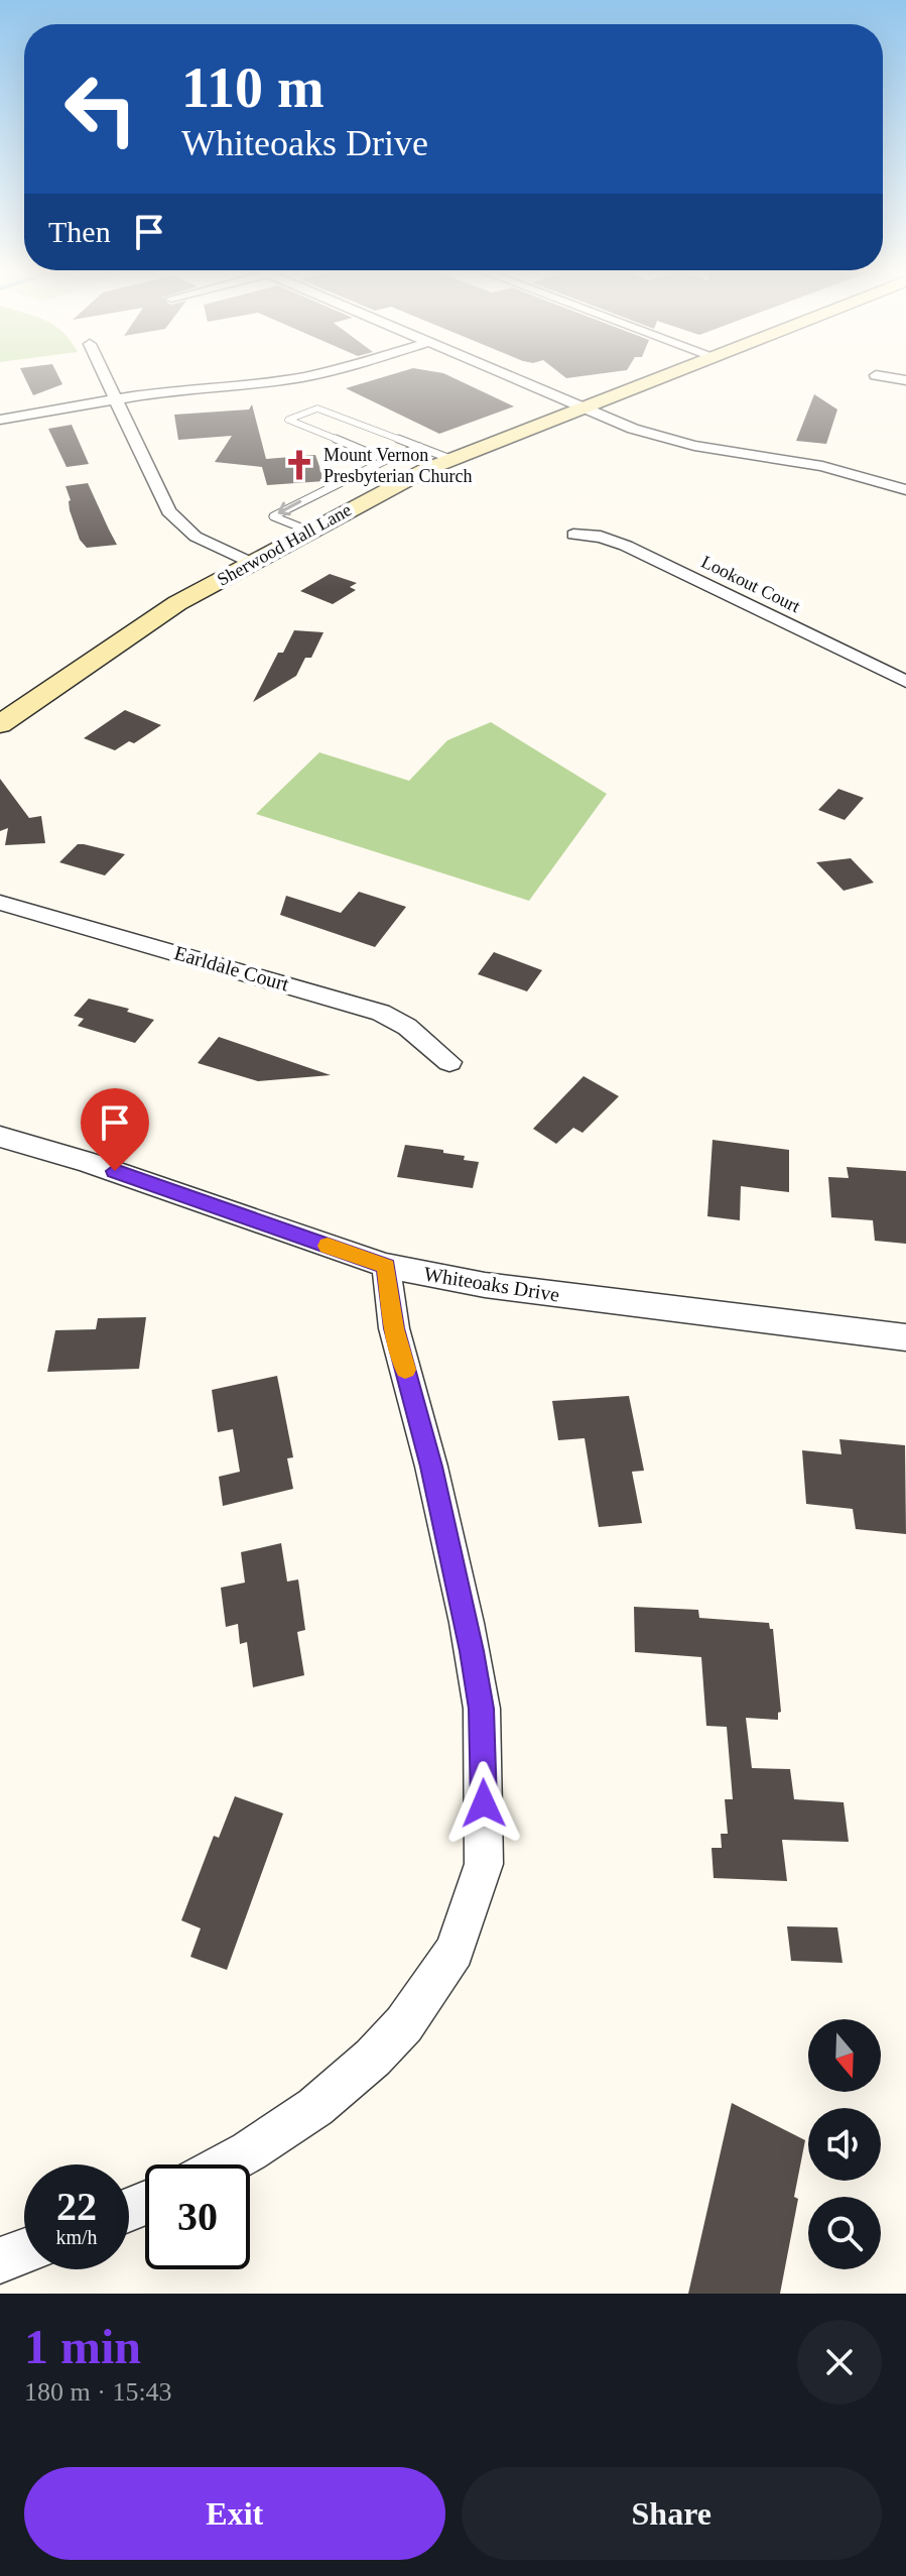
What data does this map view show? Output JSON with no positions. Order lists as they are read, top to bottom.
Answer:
{
  "streets": {
    "main road": ["Sherwood Hall Lane"],
    "street": ["Lookout Court", "Earldale Court", "Whiteoaks Drive"]
  },
  "places": {
    "church": ["Mount Vernon Presbyterian Church"]
  },
  "north": "bottom",
  "page": {
    "turn": ["110 m", "Whiteoaks Drive"],
    "then": "Then",
    "speed": "22 km/h",
    "limit": "30",
    "heading": ["1 min", "180 m · 15:43"],
    "buttons": ["Exit", "Share"]
  }
}
